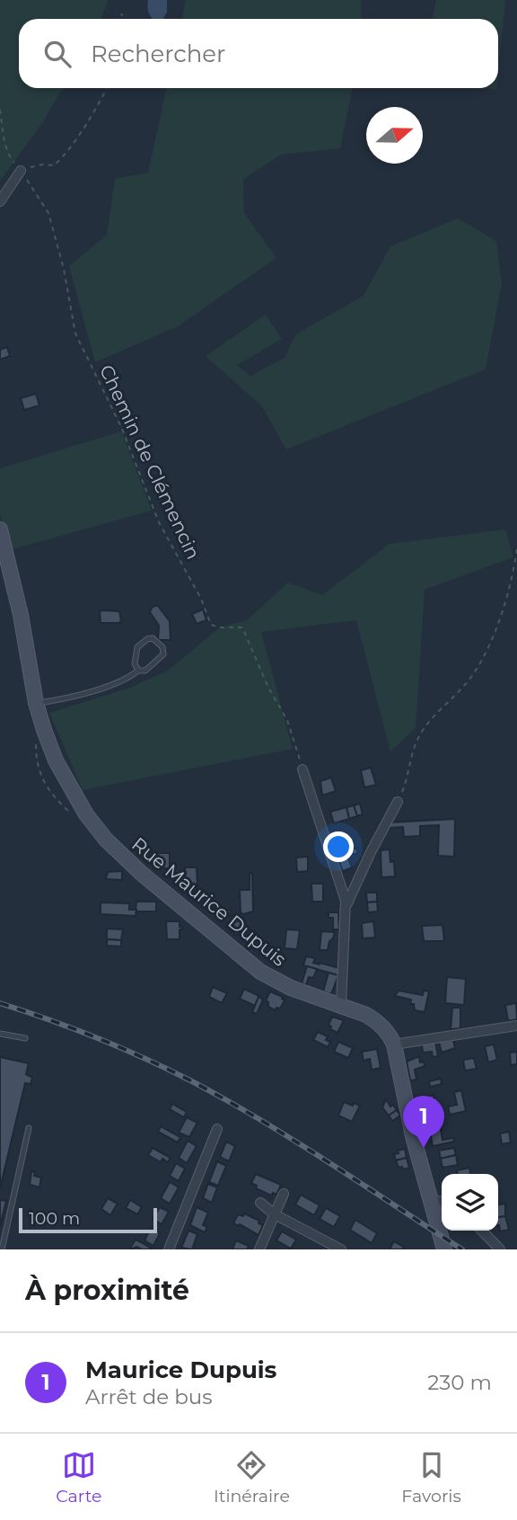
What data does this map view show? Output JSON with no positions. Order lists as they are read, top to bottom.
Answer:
{
  "streets": {
    "main road": ["Rue Maurice Dupuis"],
    "path": ["Chemin de Clémencin"]
  },
  "scale_bar": "100 m",
  "north": "right",
  "page": {
    "search": "Rechercher",
    "pins": "1",
    "scale": "100 m",
    "heading": "À proximité",
    "list": [
      {
        "mark": "1",
        "name": "Maurice Dupuis",
        "note": "Arrêt de bus",
        "value": "230 m"
      }
    ],
    "nav": ["Carte", "Itinéraire", "Favoris"]
  }
}
